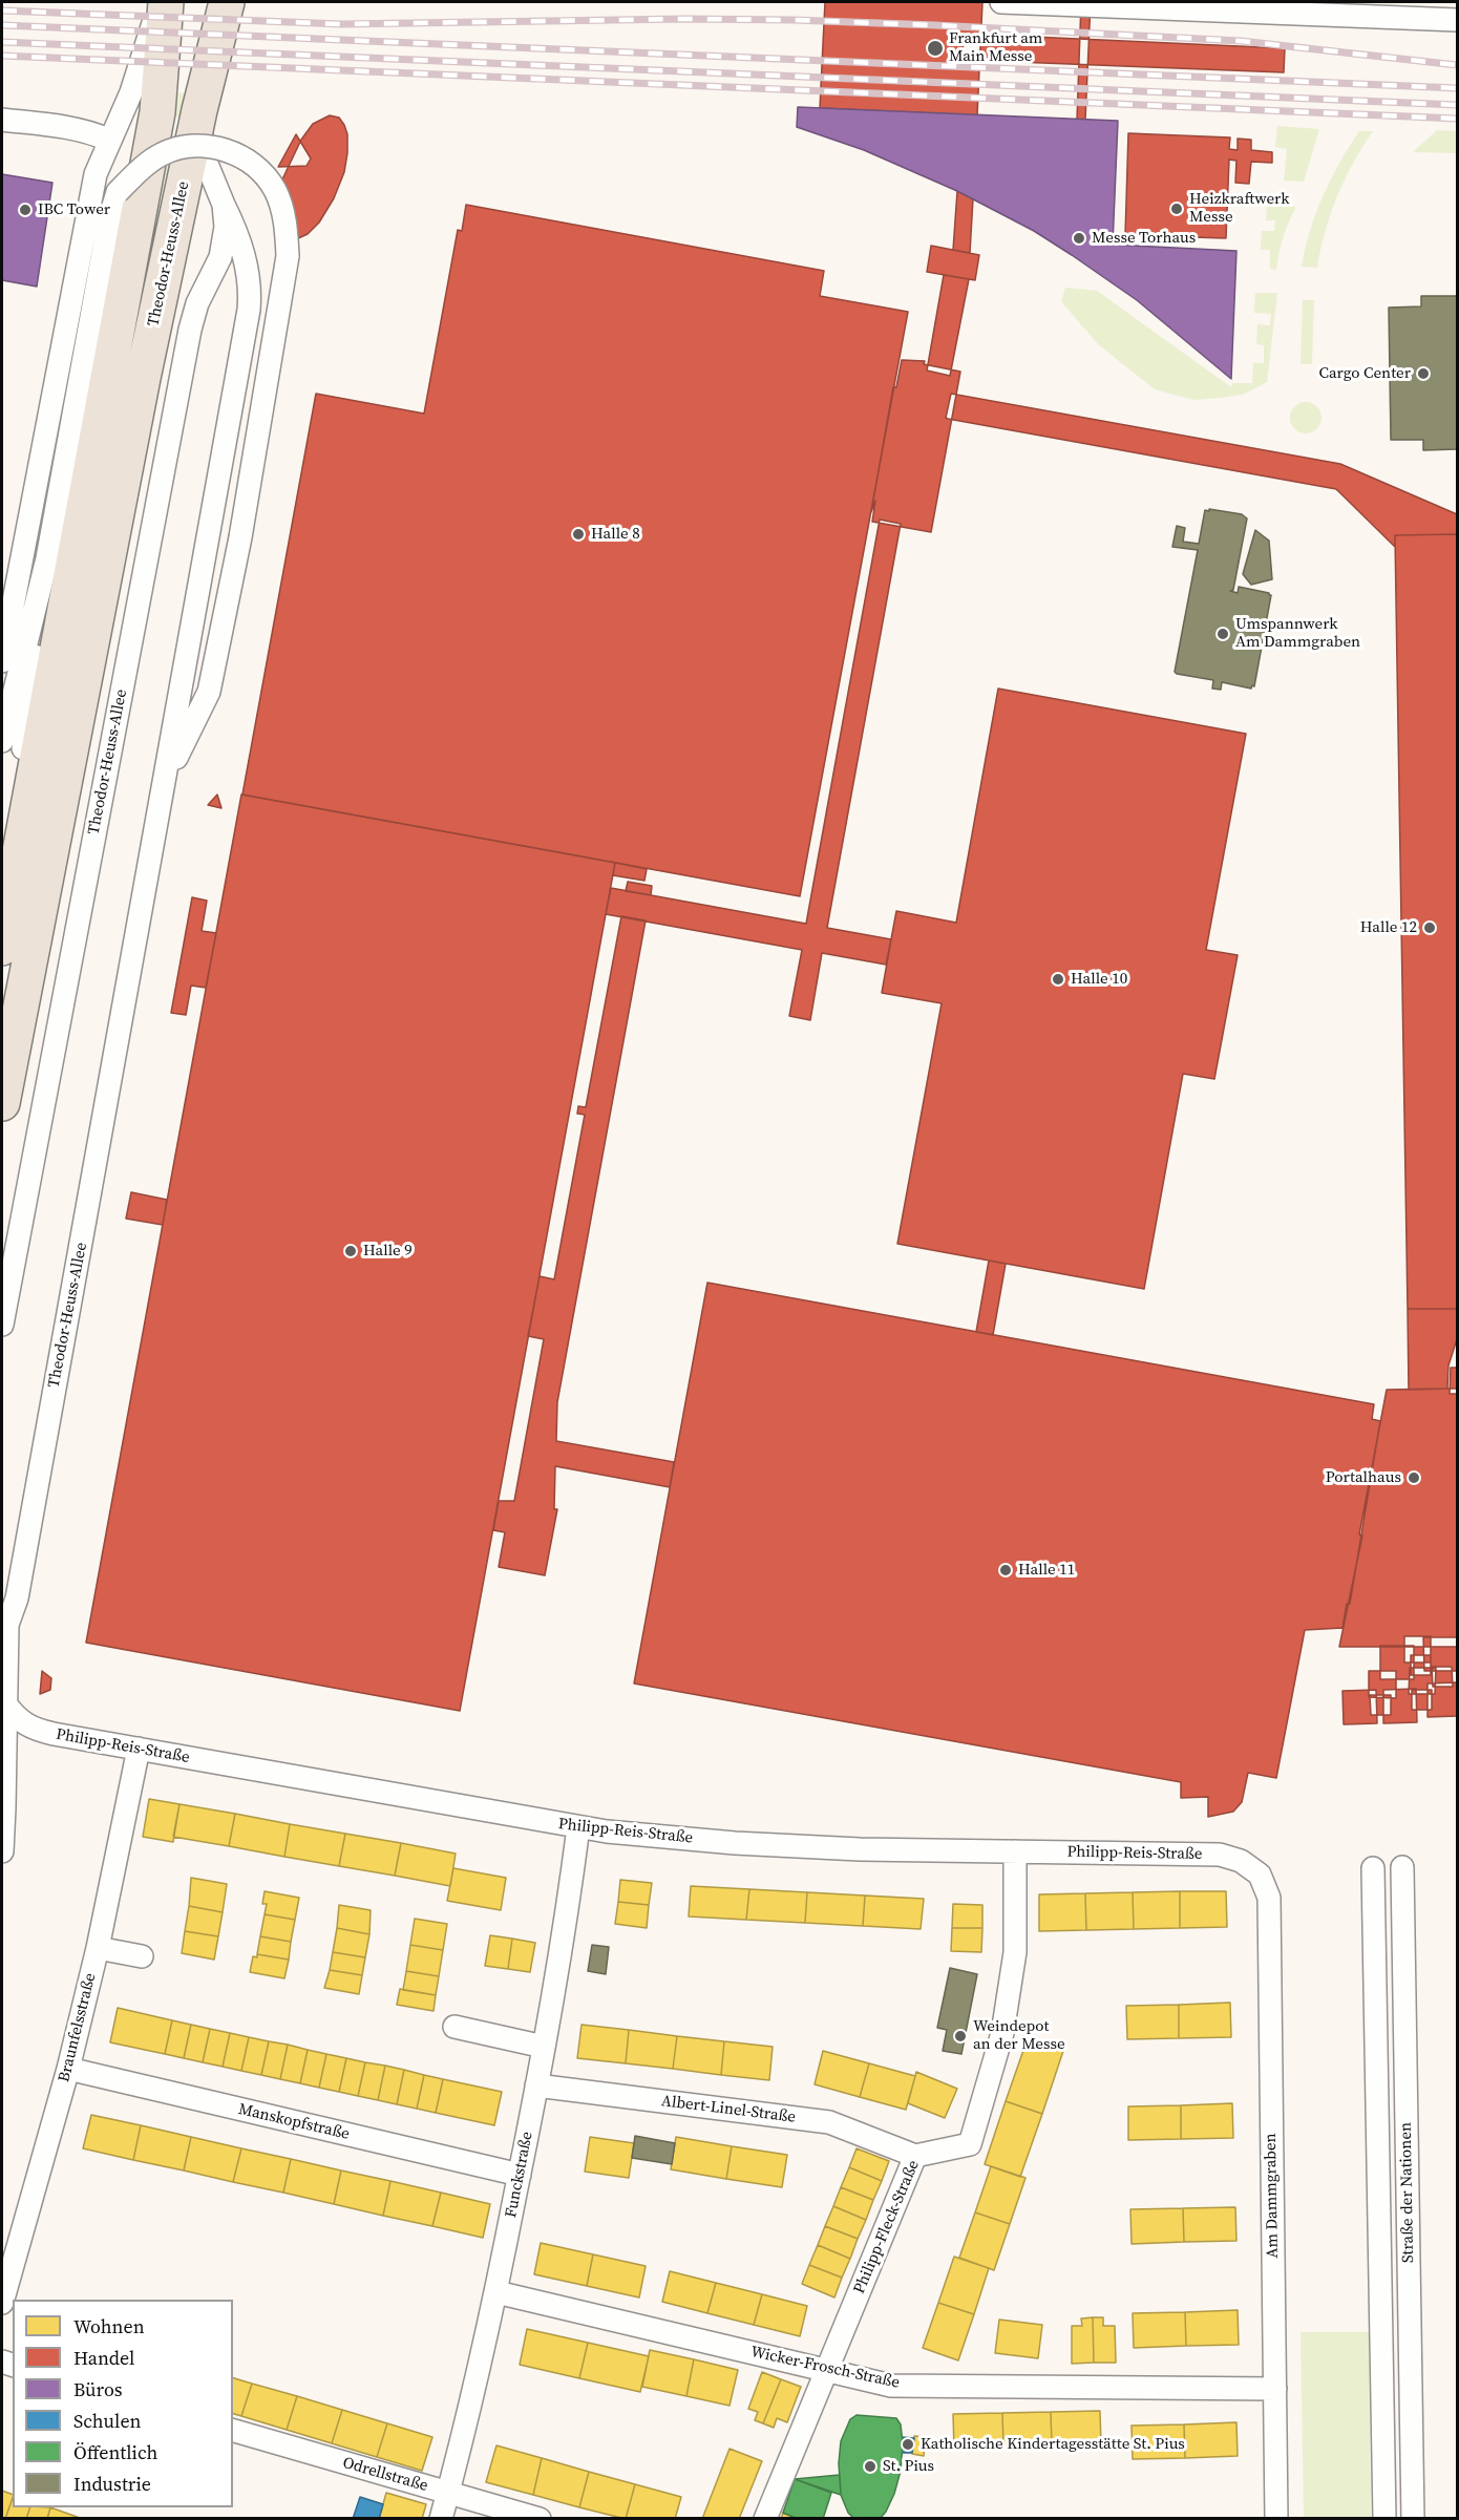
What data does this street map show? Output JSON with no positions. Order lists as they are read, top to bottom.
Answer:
{
  "streets": {
    "main road": ["Theodor-Heuss-Allee"],
    "street": [
      "Philipp-Reis-Straße",
      "Braunfelsstraße",
      "Albert-Linel-Straße",
      "Manskopfstraße",
      "Funckstraße",
      "Straße der Nationen",
      "Am Dammgraben",
      "Philipp-Fleck-Straße",
      "Wicker-Frosch-Straße",
      "Odrellstraße"
    ]
  },
  "crossings": [
    ["Theodor-Heuss-Allee", "Philipp-Reis-Straße"],
    ["Philipp-Reis-Straße", "Braunfelsstraße"],
    ["Philipp-Reis-Straße", "Funckstraße"],
    ["Philipp-Reis-Straße", "Am Dammgraben"],
    ["Philipp-Reis-Straße", "Philipp-Fleck-Straße"],
    ["Braunfelsstraße", "Manskopfstraße"],
    ["Albert-Linel-Straße", "Funckstraße"],
    ["Albert-Linel-Straße", "Philipp-Fleck-Straße"],
    ["Manskopfstraße", "Funckstraße"],
    ["Funckstraße", "Wicker-Frosch-Straße"],
    ["Funckstraße", "Odrellstraße"],
    ["Am Dammgraben", "Wicker-Frosch-Straße"],
    ["Philipp-Fleck-Straße", "Wicker-Frosch-Straße"]
  ],
  "places": [
    "Frankfurt am Main Messe",
    "Heizkraftwerk Messe",
    "IBC Tower",
    "Messe Torhaus",
    "Cargo Center",
    "Halle 8",
    "Umspannwerk Am Dammgraben",
    "Halle 12",
    "Halle 10",
    "Halle 9",
    "Portalhaus",
    "Halle 11",
    "Weindepot an der Messe",
    "Katholische Kindertagesstätte St. Pius",
    "St. Pius"
  ],
  "legend": [
    "Wohnen",
    "Handel",
    "Büros",
    "Schulen",
    "Öffentlich",
    "Industrie"
  ]
}
